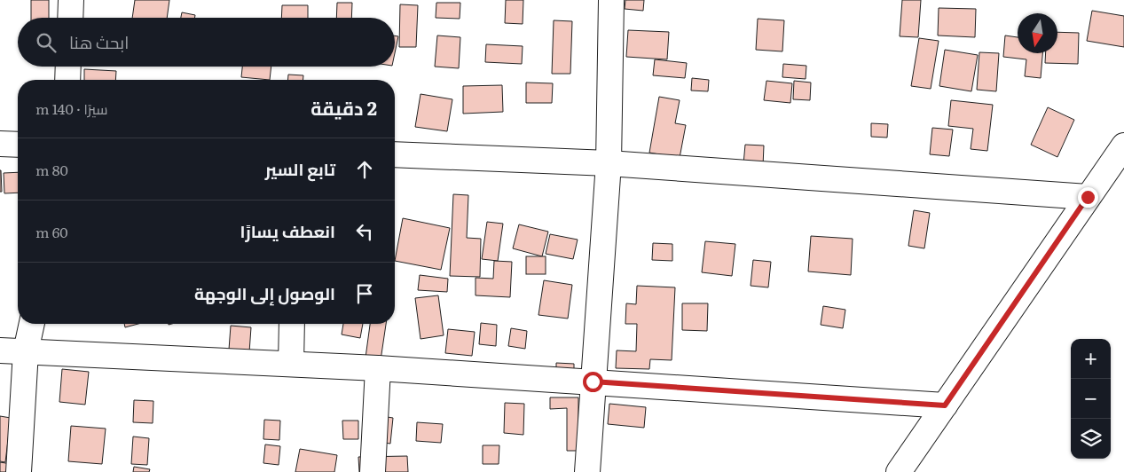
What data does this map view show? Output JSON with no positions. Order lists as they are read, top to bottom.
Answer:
{
  "north": "bottom",
  "page": {
    "search": "ابحث هنا",
    "heading": ["2 دقيقة", "سيرًا · 140 m"],
    "list": [
      ["تابع السير", "80 m"],
      ["انعطف يسارًا", "60 m"],
      "الوصول إلى الوجهة"
    ],
    "map_buttons": ["+", "−"]
  }
}
